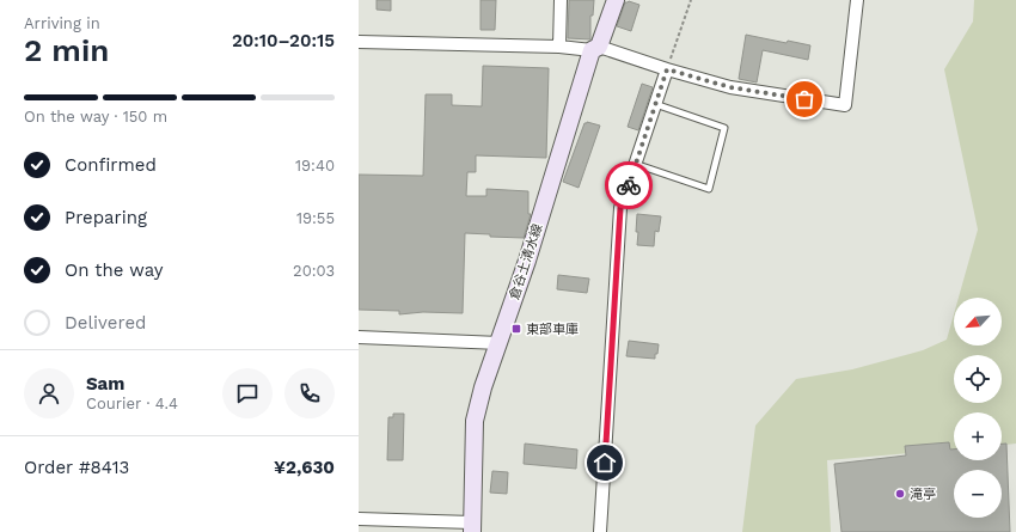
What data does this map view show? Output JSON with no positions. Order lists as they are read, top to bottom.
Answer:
{
  "streets": {
    "main road": ["倉谷土清水線"]
  },
  "places": {
    "transit": ["東部車庫"],
    "other": ["滝亭"]
  },
  "north": "bottom left",
  "page": {
    "heading": ["2 min", "Arriving in", "20:10–20:15"],
    "panel": [
      "Sam",
      "Courier · 4.4",
      "Order #8413",
      "¥2,630"
    ],
    "bar": "On the way · 150 m",
    "list": [
      ["Confirmed", "19:40"],
      ["Preparing", "19:55"],
      ["On the way", "20:03"],
      "Delivered"
    ],
    "map_buttons": ["+", "−"]
  }
}
